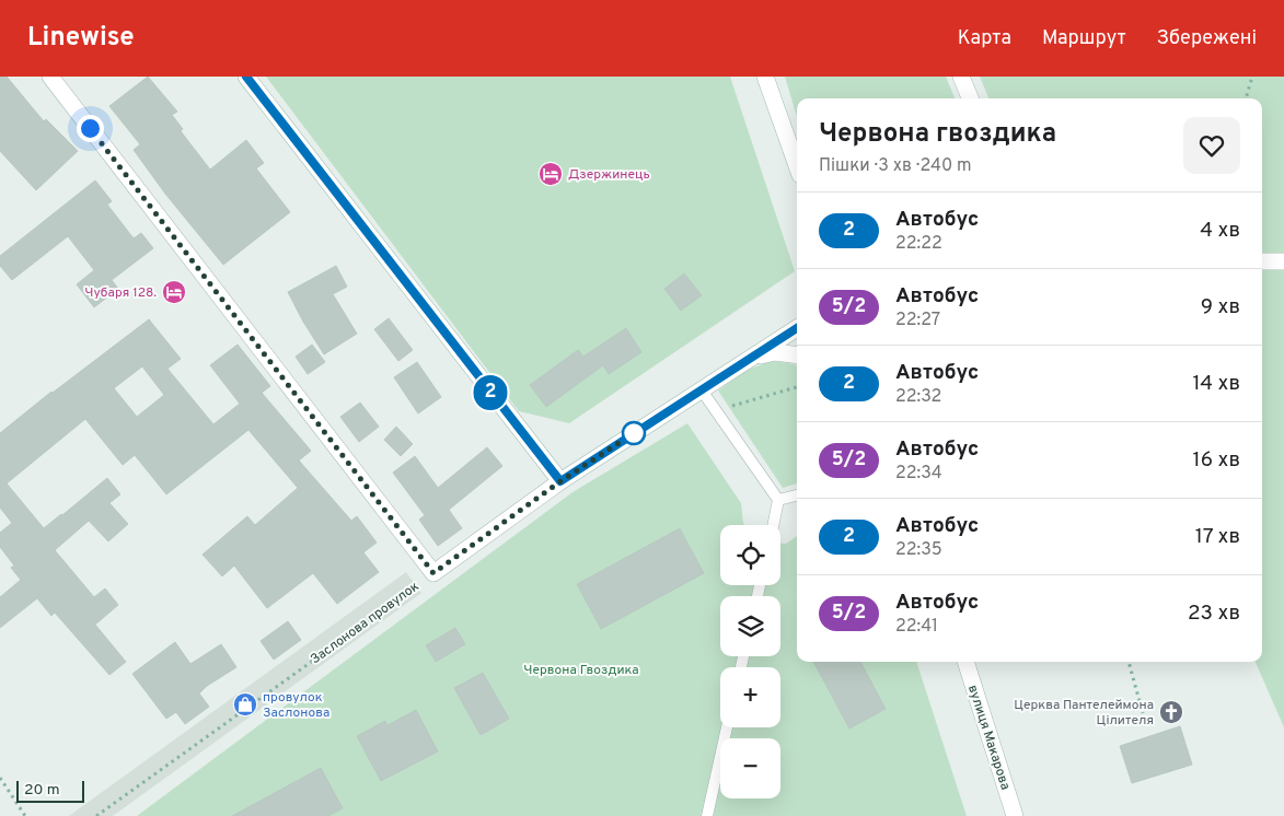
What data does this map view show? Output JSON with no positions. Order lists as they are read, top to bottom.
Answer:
{
  "streets": {
    "main road": ["Заслонова провулок", "вулиця Макарова"]
  },
  "parks": ["Червона Гвоздика"],
  "places": {
    "hotel": ["Дзержинець", "Чубаря 128."],
    "shop": ["провулок Заслонова"],
    "church": ["Церква Пантелеймона Цілителя"]
  },
  "lines": ["bus line 2"],
  "scale_bar": "20 m",
  "page": {
    "header": "Linewise",
    "nav": ["Карта", "Маршрут", "Збережені"],
    "on_map": "2",
    "heading": ["Червона гвоздика", "Пішки · 3 хв · 240 m"],
    "list": [
      {
        "mark": "2",
        "name": "Автобус",
        "note": "22:22",
        "value": "4 хв"
      },
      {
        "mark": "5/2",
        "name": "Автобус",
        "note": "22:27",
        "value": "9 хв"
      },
      {
        "mark": "2",
        "name": "Автобус",
        "note": "22:32",
        "value": "14 хв"
      },
      {
        "mark": "5/2",
        "name": "Автобус",
        "note": "22:34",
        "value": "16 хв"
      },
      {
        "mark": "2",
        "name": "Автобус",
        "note": "22:35",
        "value": "17 хв"
      },
      {
        "mark": "5/2",
        "name": "Автобус",
        "note": "22:41",
        "value": "23 хв"
      }
    ],
    "map_buttons": ["+", "−"],
    "scale": "20 m"
  }
}
